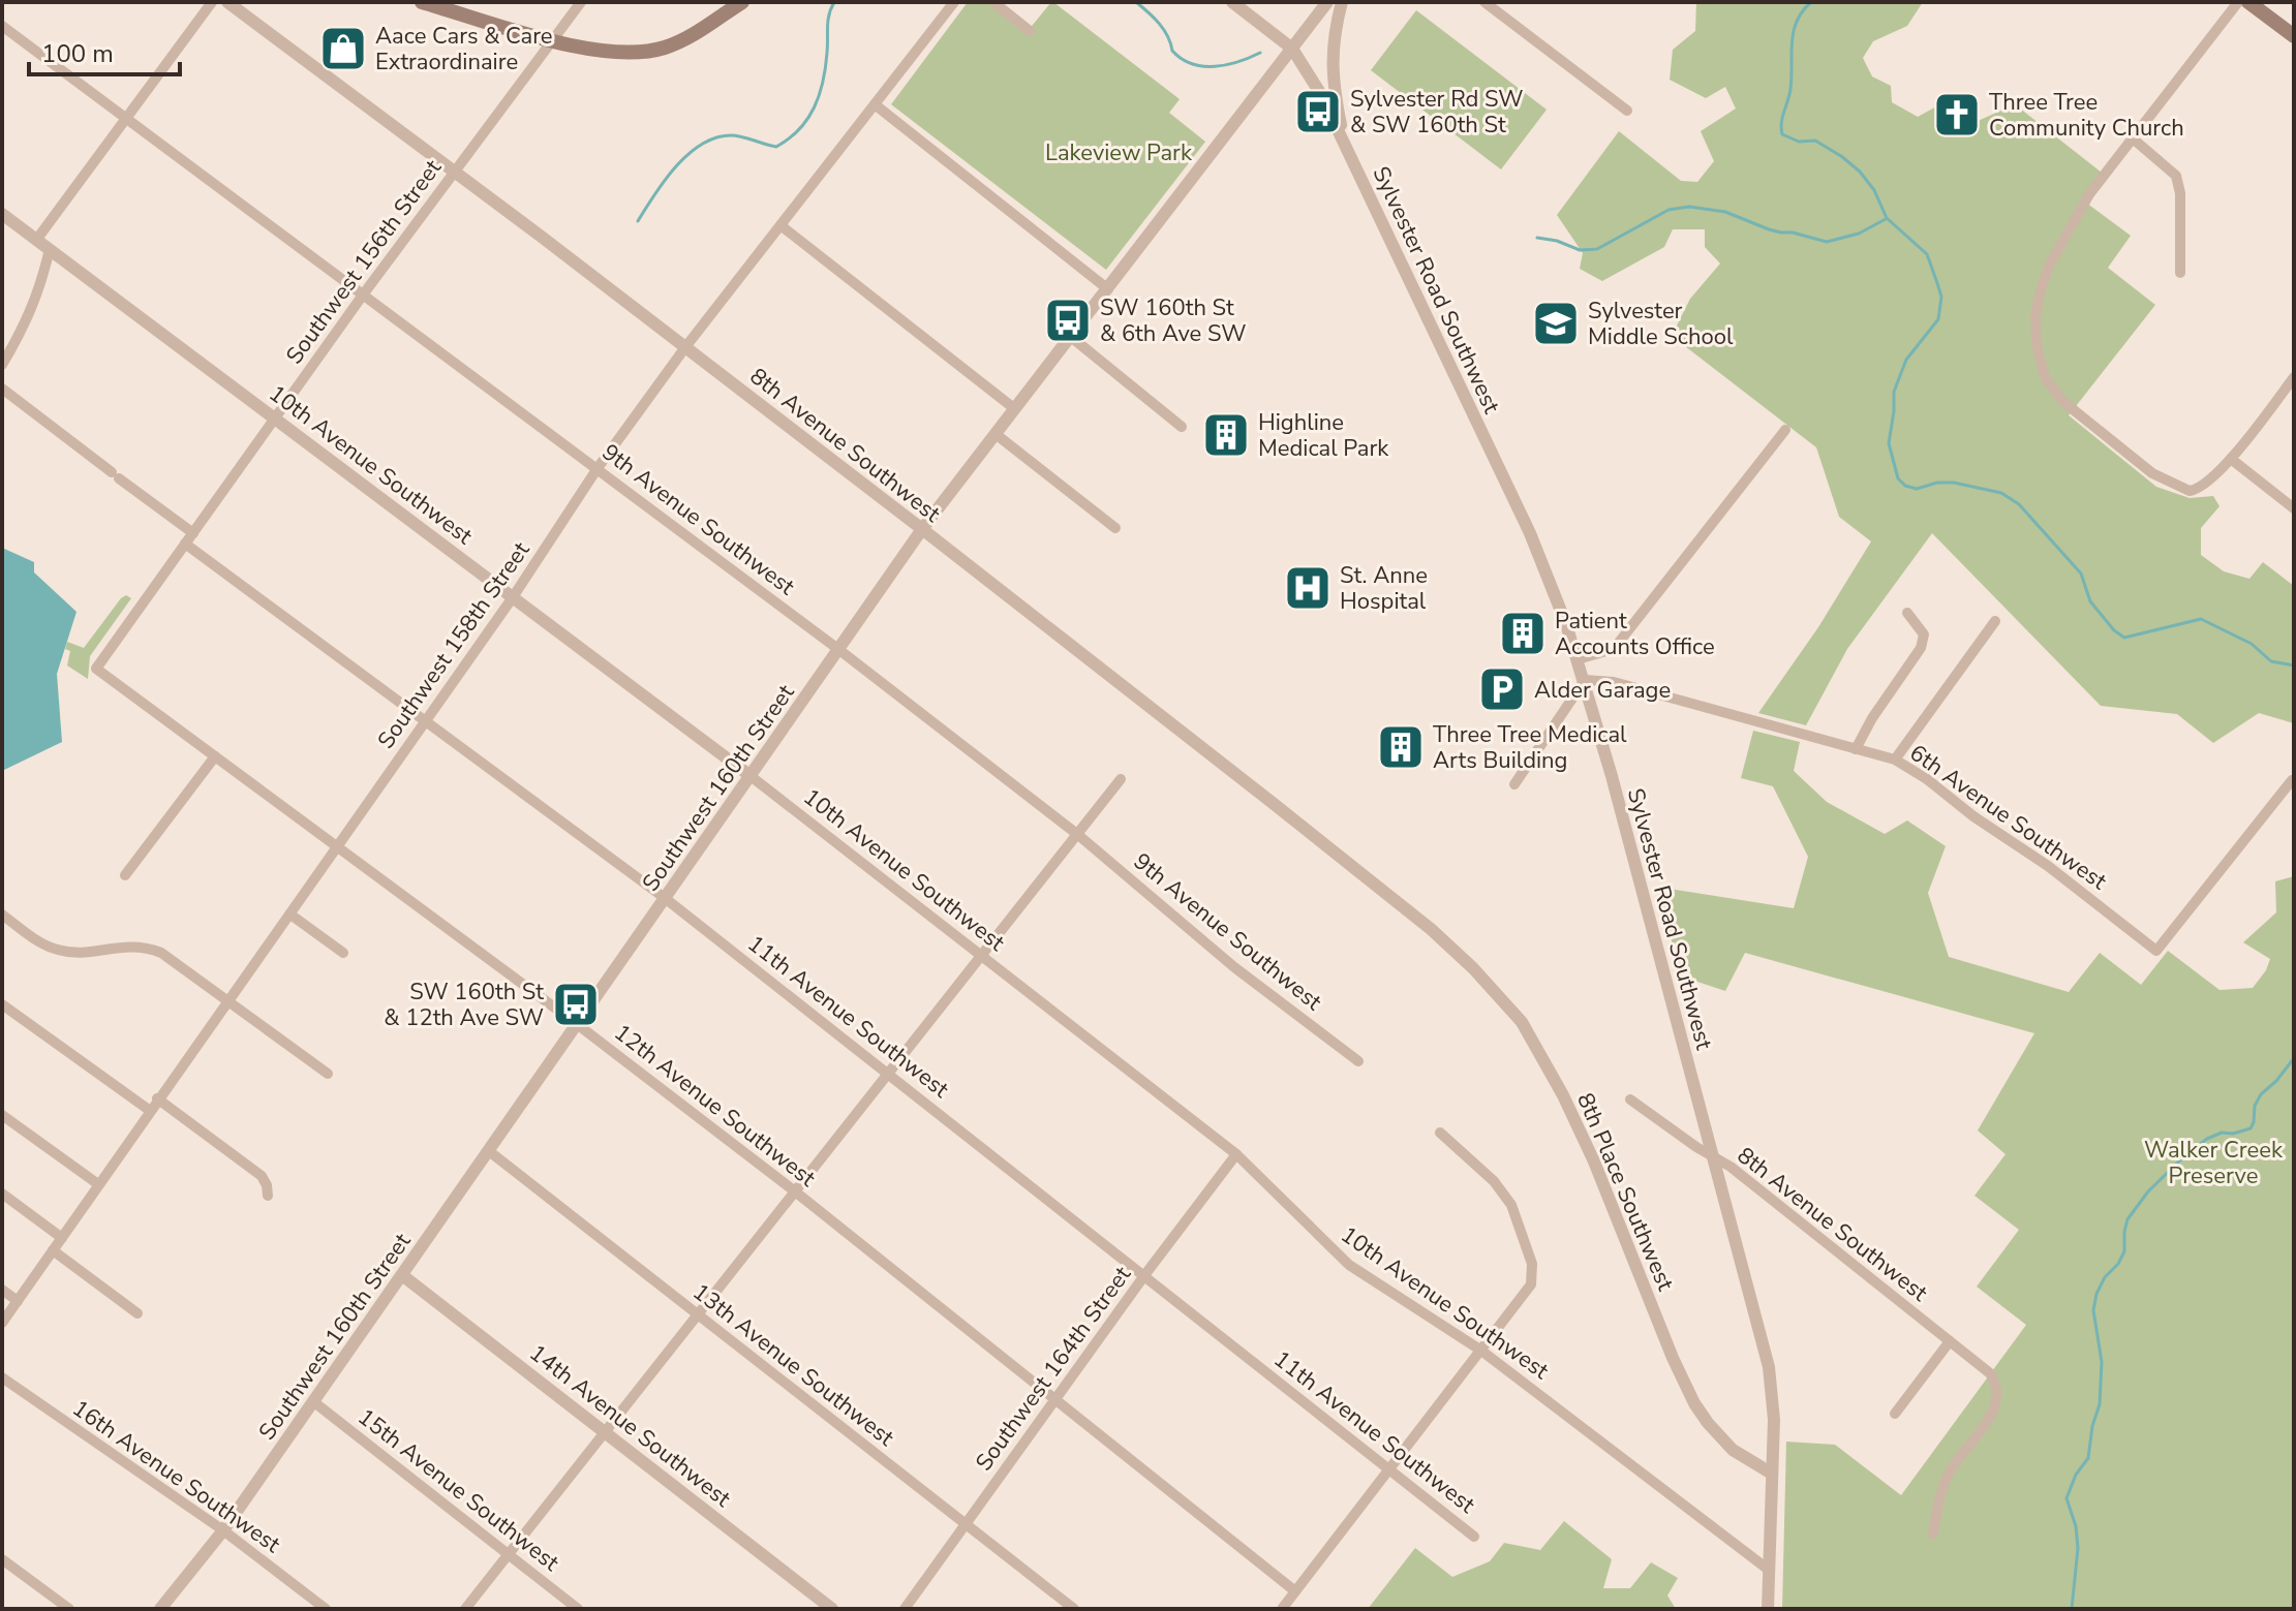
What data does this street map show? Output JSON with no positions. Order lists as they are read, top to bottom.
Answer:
{
  "streets": {
    "street": [
      "Southwest 156th Street",
      "Sylvester Road Southwest",
      "8th Avenue Southwest",
      "10th Avenue Southwest",
      "9th Avenue Southwest",
      "Southwest 158th Street",
      "Southwest 160th Street",
      "6th Avenue Southwest",
      "11th Avenue Southwest",
      "12th Avenue Southwest",
      "8th Place Southwest",
      "13th Avenue Southwest",
      "Southwest 164th Street",
      "14th Avenue Southwest",
      "16th Avenue Southwest",
      "15th Avenue Southwest"
    ]
  },
  "crossings": [
    ["Southwest 156th Street", "8th Avenue Southwest"],
    ["Southwest 156th Street", "10th Avenue Southwest"],
    ["Southwest 156th Street", "9th Avenue Southwest"],
    ["Southwest 156th Street", "11th Avenue Southwest"],
    ["Southwest 156th Street", "12th Avenue Southwest"],
    ["Sylvester Road Southwest", "8th Avenue Southwest"],
    ["Sylvester Road Southwest", "10th Avenue Southwest"],
    ["Sylvester Road Southwest", "Southwest 160th Street"],
    ["Sylvester Road Southwest", "6th Avenue Southwest"],
    ["Sylvester Road Southwest", "8th Place Southwest"],
    ["8th Avenue Southwest", "Southwest 158th Street"],
    ["8th Avenue Southwest", "Southwest 160th Street"],
    ["8th Avenue Southwest", "8th Place Southwest"],
    ["10th Avenue Southwest", "Southwest 158th Street"],
    ["10th Avenue Southwest", "Southwest 160th Street"],
    ["10th Avenue Southwest", "Southwest 164th Street"],
    ["9th Avenue Southwest", "Southwest 158th Street"],
    ["9th Avenue Southwest", "Southwest 160th Street"],
    ["Southwest 158th Street", "11th Avenue Southwest"],
    ["Southwest 158th Street", "12th Avenue Southwest"],
    ["Southwest 160th Street", "11th Avenue Southwest"],
    ["Southwest 160th Street", "12th Avenue Southwest"],
    ["Southwest 160th Street", "13th Avenue Southwest"],
    ["Southwest 160th Street", "14th Avenue Southwest"],
    ["Southwest 160th Street", "16th Avenue Southwest"],
    ["Southwest 160th Street", "15th Avenue Southwest"],
    ["11th Avenue Southwest", "Southwest 164th Street"],
    ["12th Avenue Southwest", "Southwest 164th Street"],
    ["13th Avenue Southwest", "Southwest 164th Street"]
  ],
  "parks": ["Lakeview Park", "Walker Creek Preserve"],
  "places": {
    "shop": ["Aace Cars & Care Extraordinaire"],
    "bus stop": ["Sylvester Rd SW & SW 160th St", "SW 160th St & 6th Ave SW", "SW 160th St & 12th Ave SW"],
    "church": ["Three Tree Community Church"],
    "school or university": ["Sylvester Middle School"],
    "building": ["Highline Medical Park", "Patient Accounts Office", "Three Tree Medical Arts Building"],
    "hospital": ["St. Anne Hospital"],
    "parking": ["Alder Garage"]
  },
  "scale_bar": "100 m"
}
